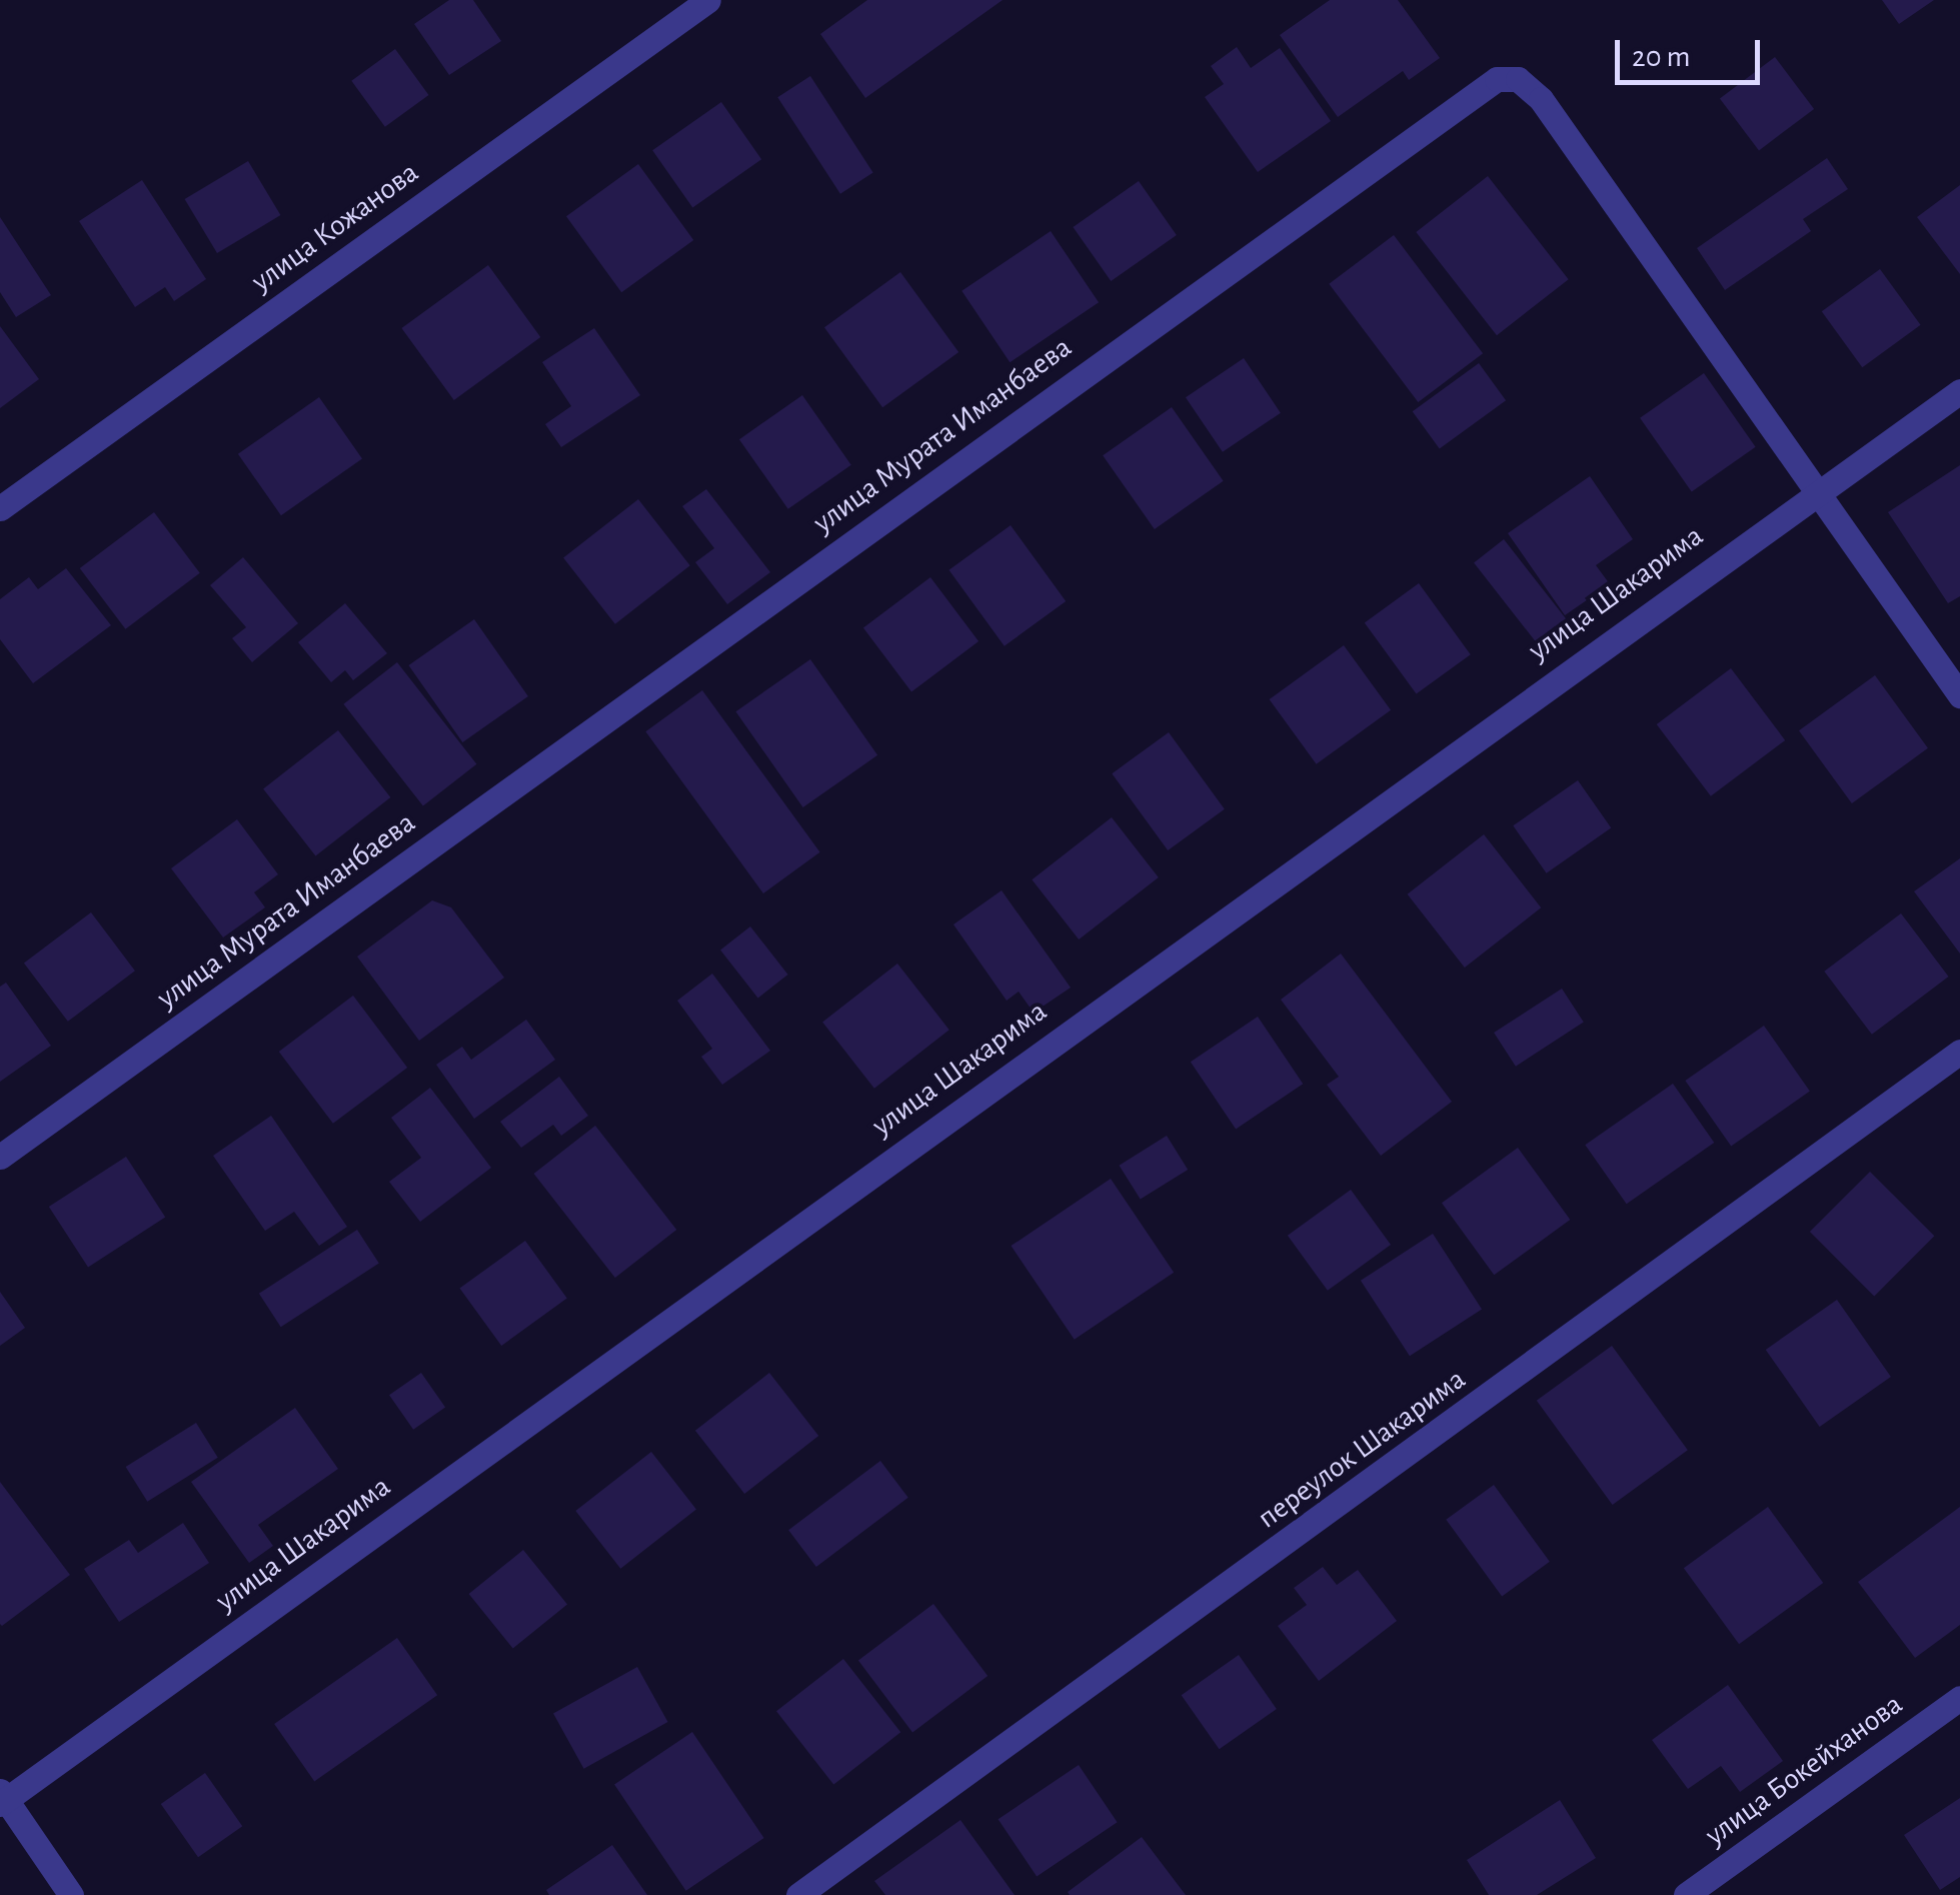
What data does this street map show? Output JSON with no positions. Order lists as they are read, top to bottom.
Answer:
{
  "streets": {
    "street": [
      "улица Кожанова",
      "улица Мурата Иманбаева",
      "улица Шакарима",
      "переулок Шакарима",
      "улица Бокейханова"
    ]
  },
  "crossings": [
    ["улица Мурата Иманбаева", "улица Шакарима"]
  ],
  "scale_bar": "20 m"
}
